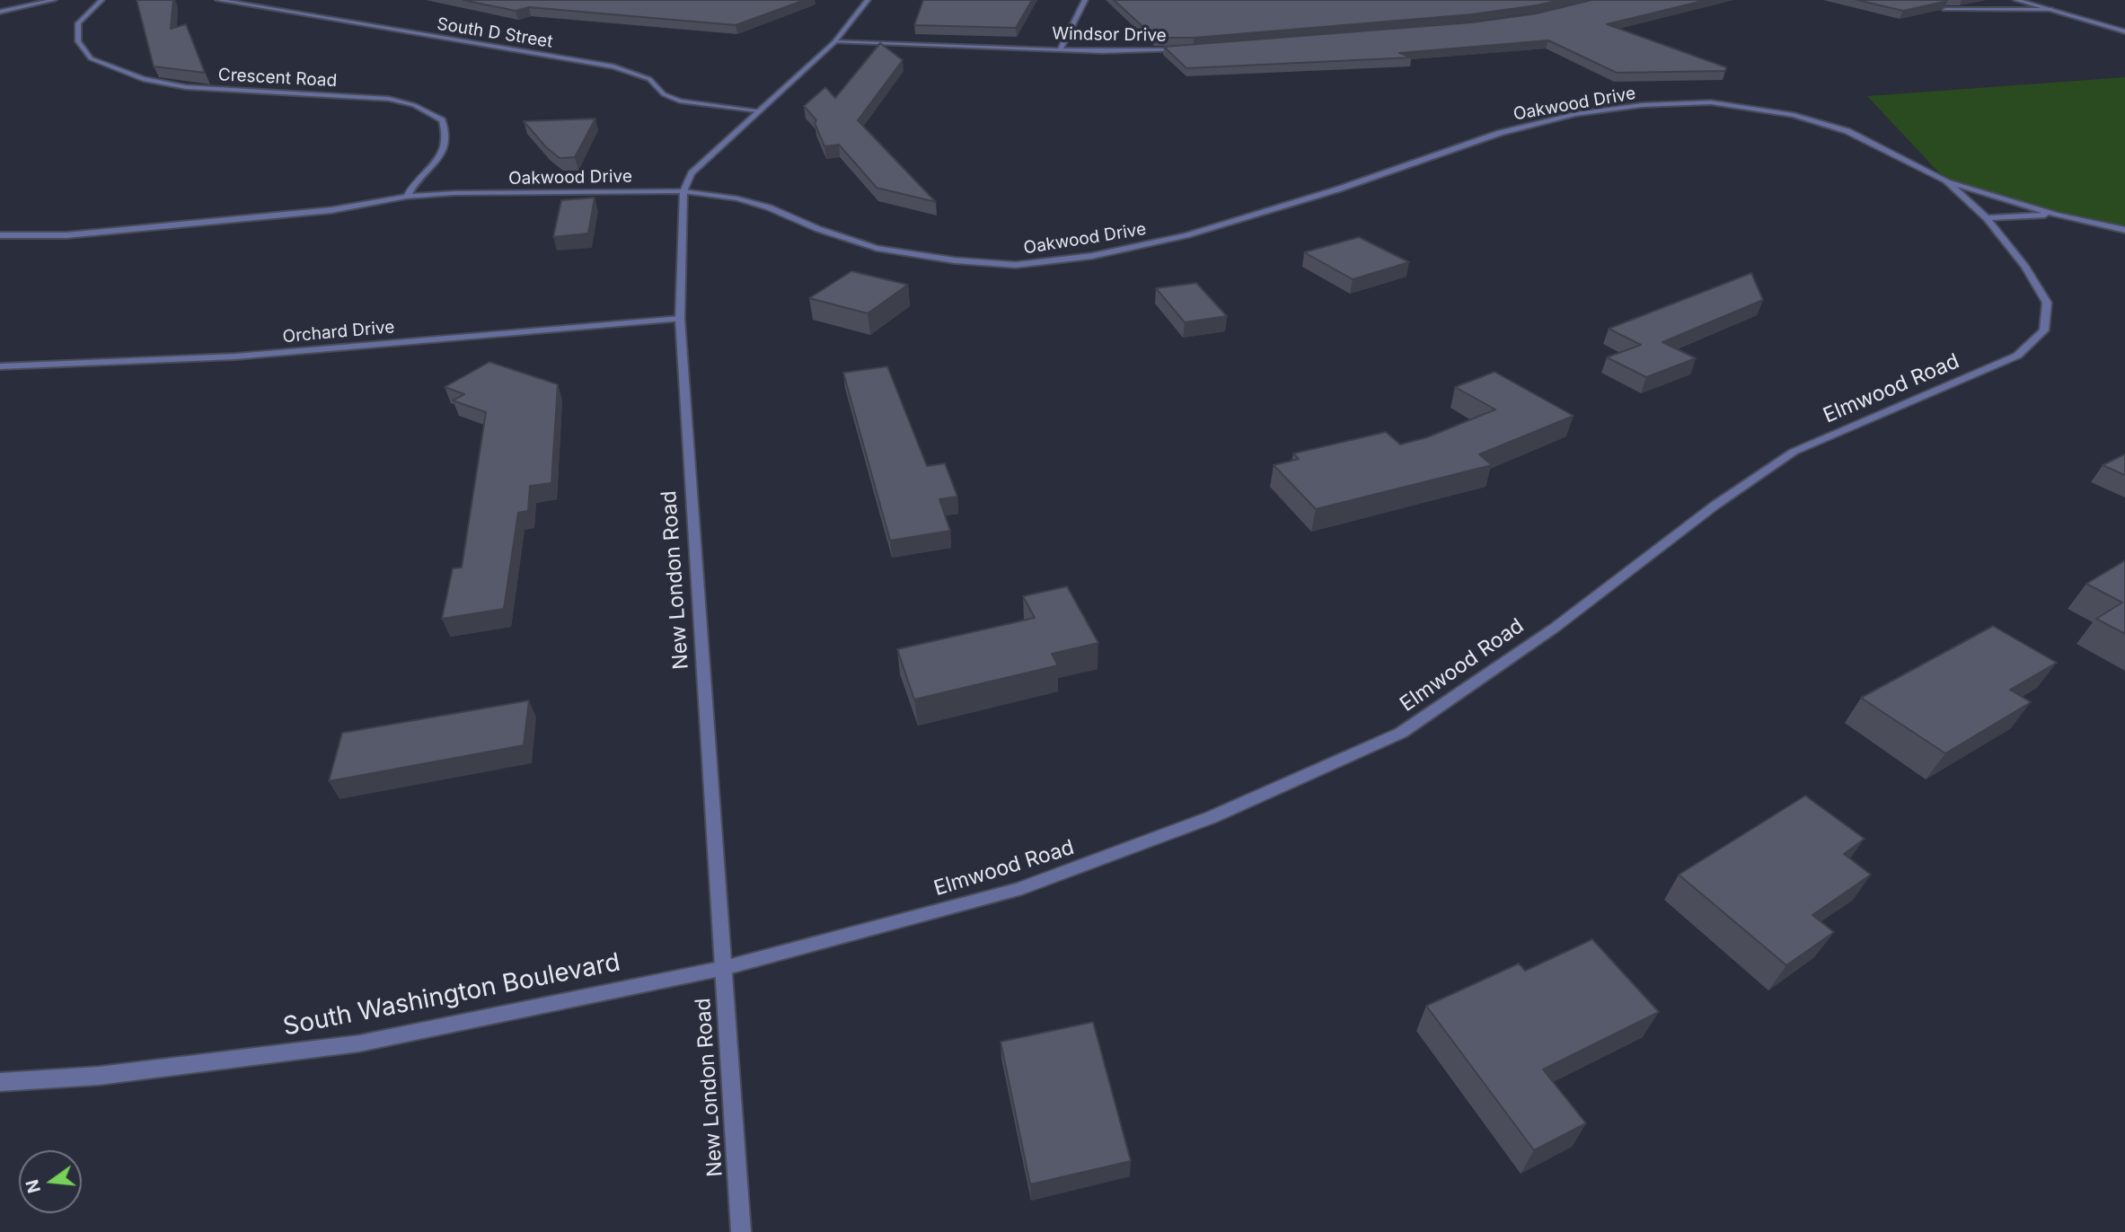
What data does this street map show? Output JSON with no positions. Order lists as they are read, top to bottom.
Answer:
{
  "streets": {
    "street": [
      "South D Street",
      "Windsor Drive",
      "Crescent Road",
      "Oakwood Drive",
      "Orchard Drive",
      "Elmwood Road",
      "New London Road",
      "South Washington Boulevard"
    ]
  },
  "crossings": [
    ["Crescent Road", "Oakwood Drive"],
    ["Oakwood Drive", "Elmwood Road"],
    ["Oakwood Drive", "New London Road"],
    ["Orchard Drive", "New London Road"],
    ["Elmwood Road", "New London Road"],
    ["Elmwood Road", "South Washington Boulevard"],
    ["New London Road", "South Washington Boulevard"]
  ],
  "north": "left"
}
